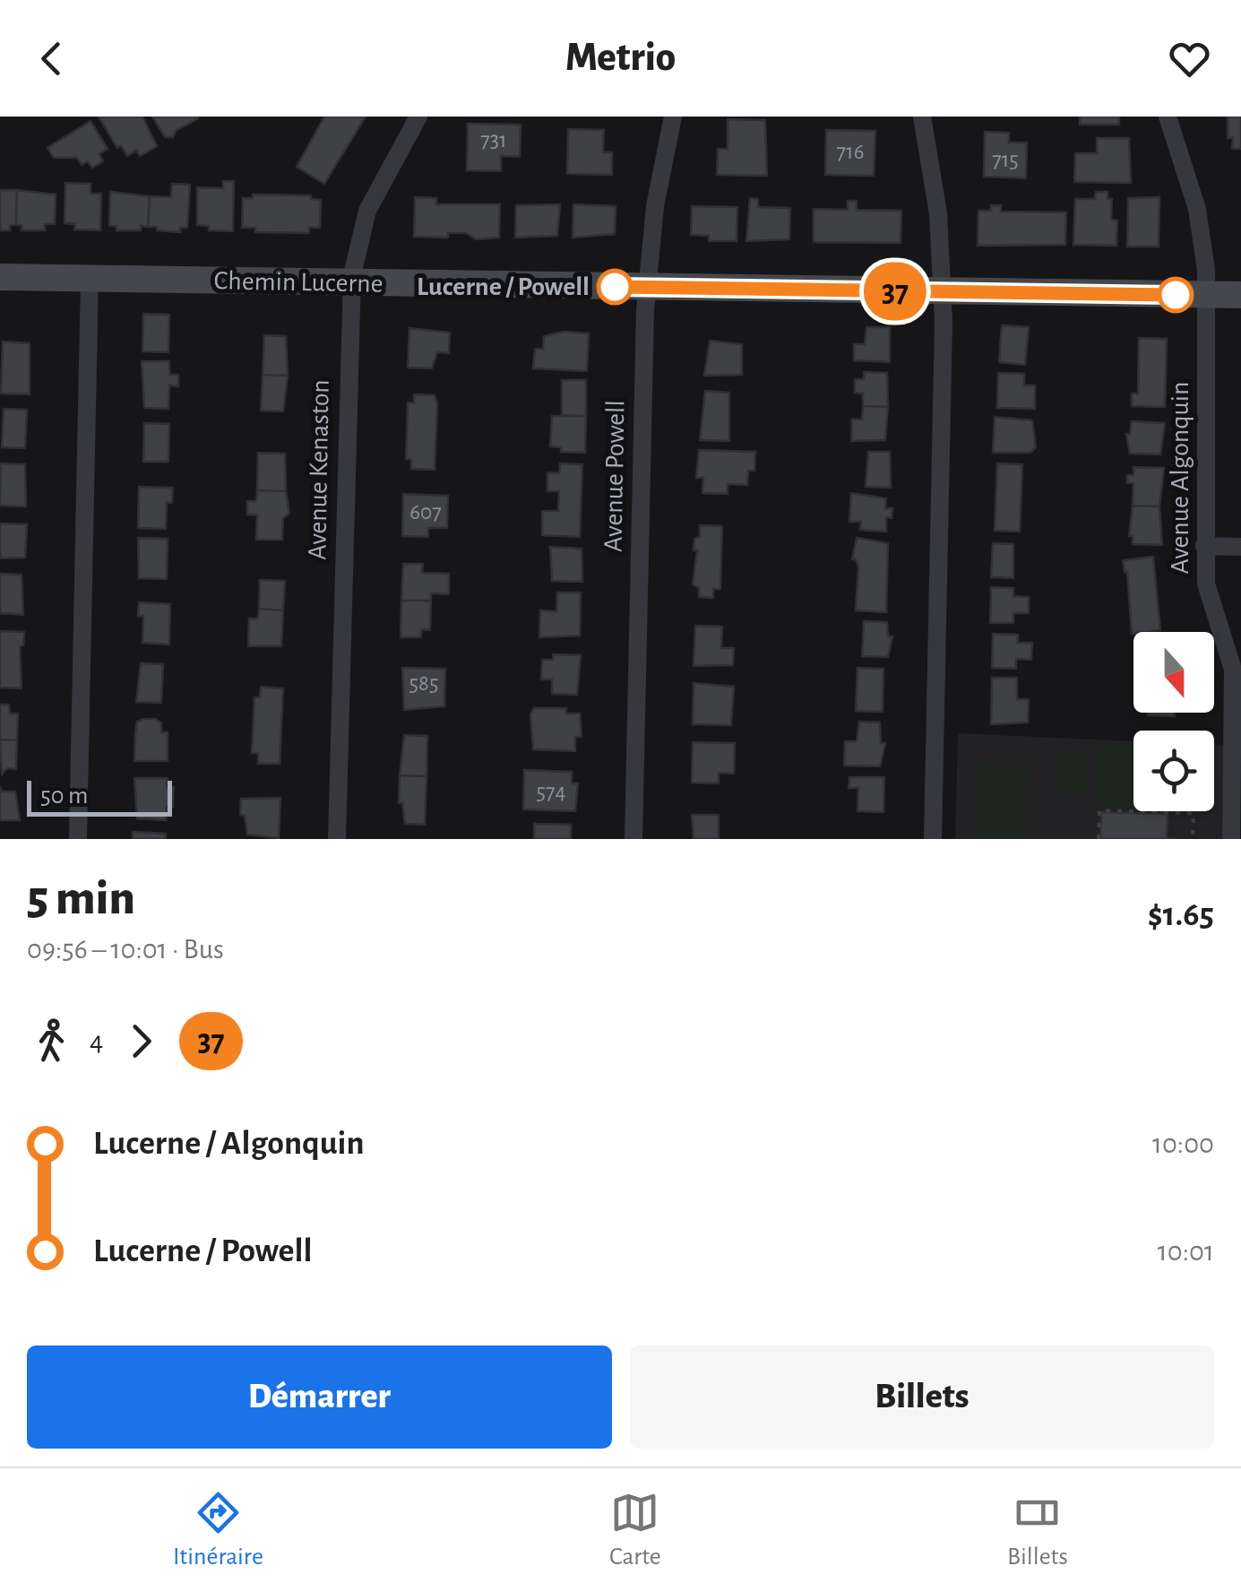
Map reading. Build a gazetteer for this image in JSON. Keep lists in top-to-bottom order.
{
  "streets": {
    "main road": ["Chemin Lucerne"],
    "street": ["Avenue Kenaston", "Avenue Powell", "Avenue Algonquin"]
  },
  "crossings": [
    ["Chemin Lucerne", "Avenue Kenaston"],
    ["Chemin Lucerne", "Avenue Powell"],
    ["Chemin Lucerne", "Avenue Algonquin"]
  ],
  "places": ["Lucerne / Powell"],
  "lines": ["bus line 37"],
  "house_numbers": [
    "731",
    "716",
    "715",
    "607",
    "585",
    "574"
  ],
  "scale_bar": "50 m",
  "north": "bottom",
  "page": {
    "header": "Metrio",
    "on_map": "37",
    "scale": "50 m",
    "heading": ["5 min", "09:56 – 10:01 · Bus", "$1.65"],
    "legs": ["4", "37"],
    "list": [
      {
        "name": "Lucerne / Algonquin",
        "value": "10:00"
      },
      {
        "name": "Lucerne / Powell",
        "value": "10:01"
      }
    ],
    "buttons": ["Démarrer", "Billets"],
    "tabs": ["Itinéraire", "Carte", "Billets"]
  }
}
